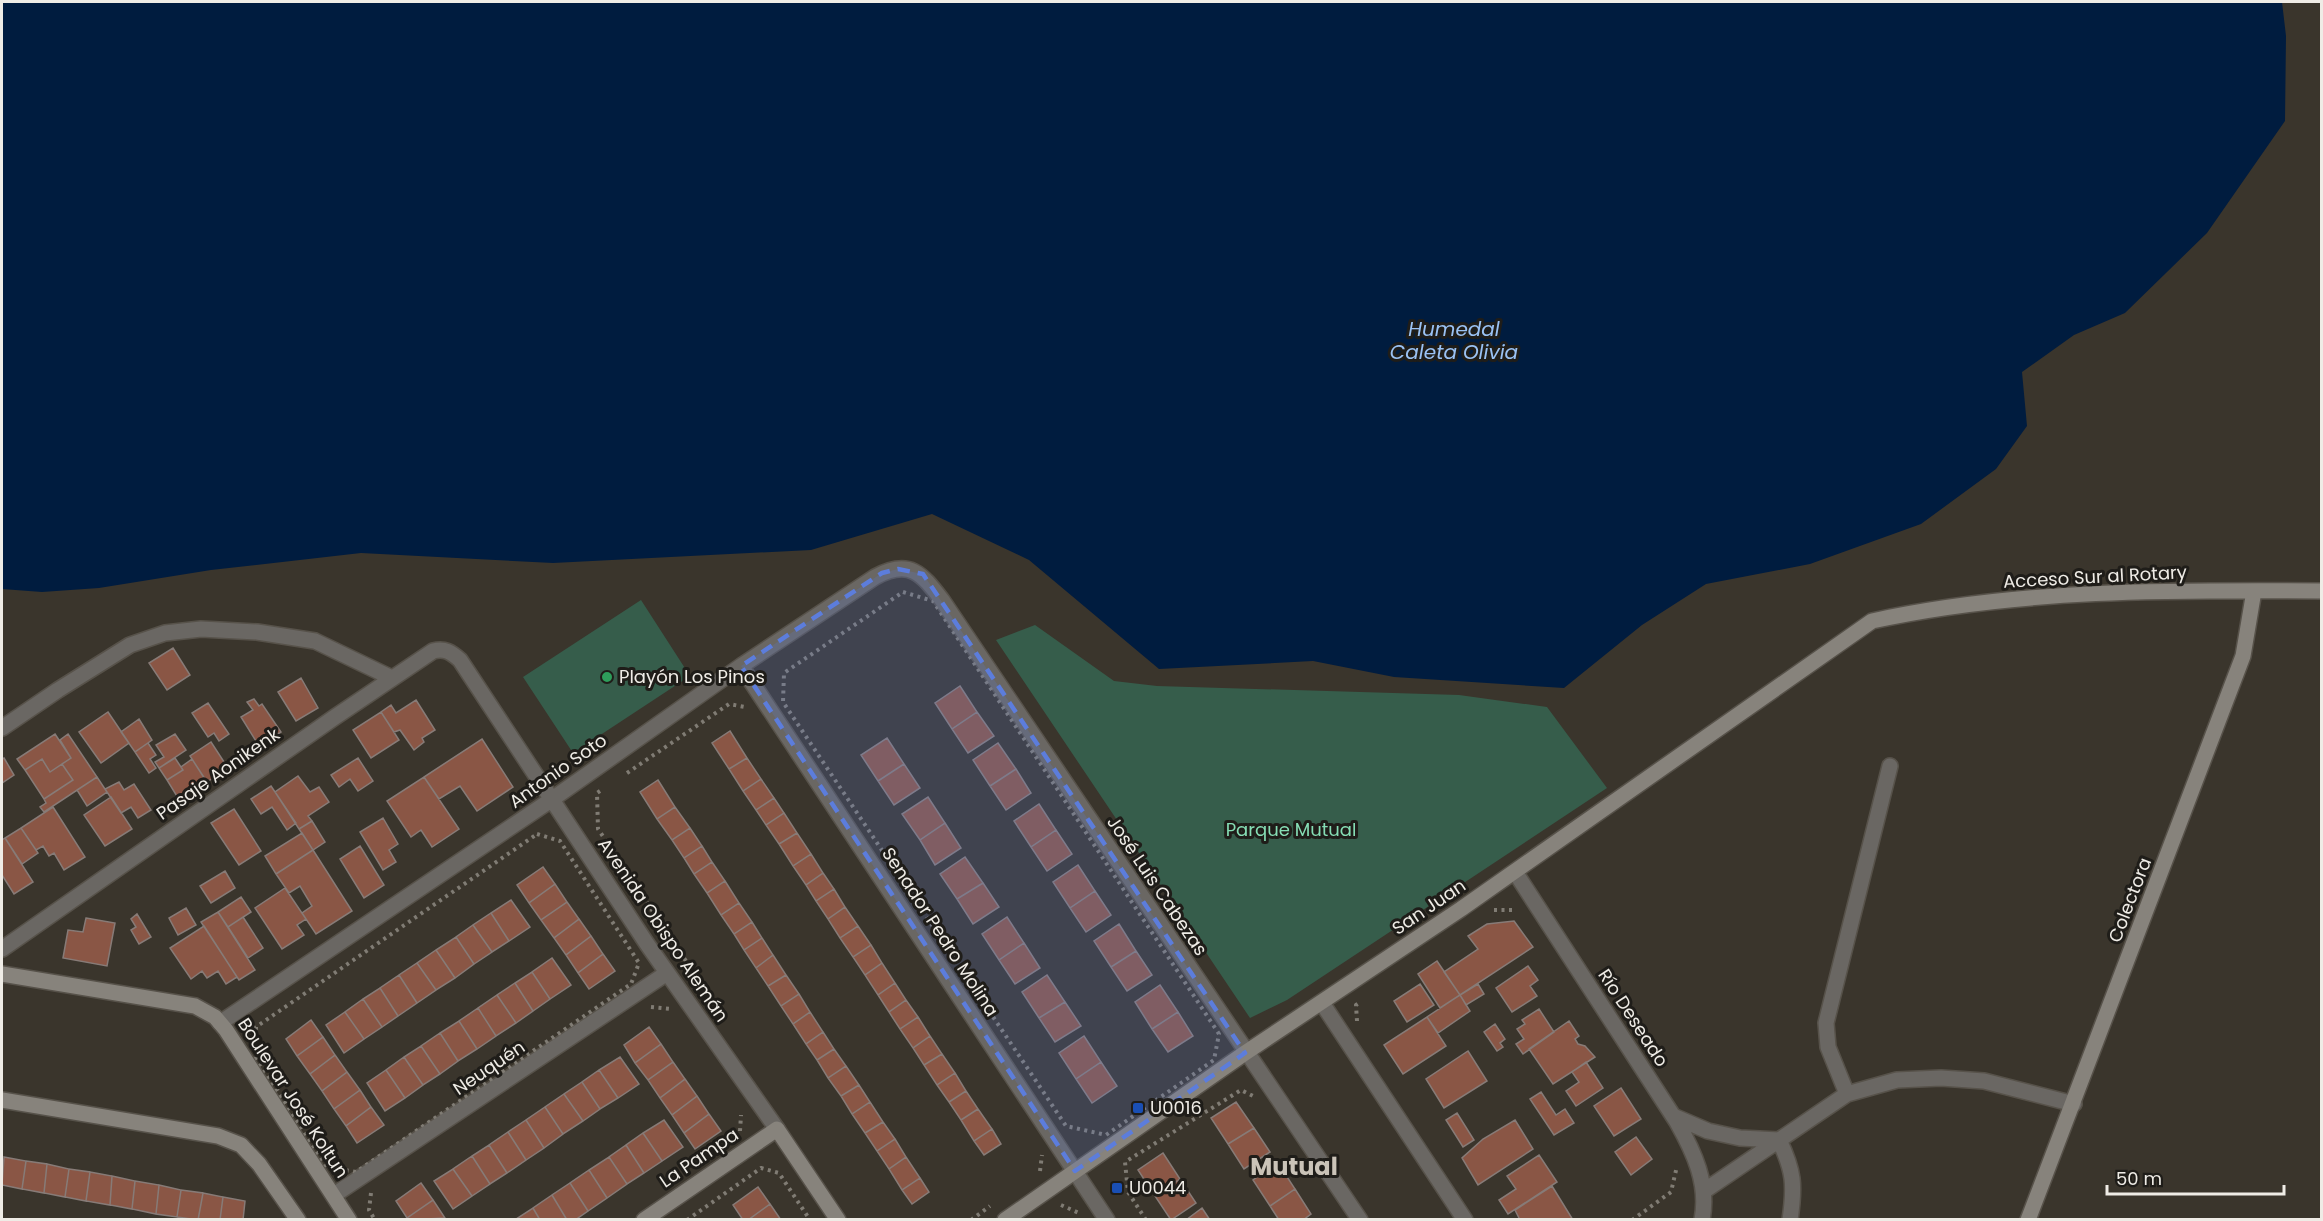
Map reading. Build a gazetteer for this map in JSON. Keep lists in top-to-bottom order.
{
  "streets": {
    "street": [
      "Acceso Sur al Rotary",
      "Antonio Soto",
      "Pasaje Aonikenk",
      "José Luis Cabezas",
      "Colectora",
      "San Juan",
      "Avenida Obispo Alemán",
      "Senador Pedro Molina",
      "Río Deseado",
      "Neuquén",
      "Boulevar José Koltun",
      "La Pampa"
    ]
  },
  "crossings": [
    ["Acceso Sur al Rotary", "Colectora"],
    ["Acceso Sur al Rotary", "San Juan"],
    ["Antonio Soto", "José Luis Cabezas"],
    ["Antonio Soto", "Avenida Obispo Alemán"],
    ["Antonio Soto", "Senador Pedro Molina"],
    ["Antonio Soto", "Boulevar José Koltun"],
    ["Pasaje Aonikenk", "Avenida Obispo Alemán"],
    ["José Luis Cabezas", "San Juan"],
    ["San Juan", "Senador Pedro Molina"],
    ["San Juan", "Río Deseado"],
    ["Avenida Obispo Alemán", "Neuquén"],
    ["Avenida Obispo Alemán", "La Pampa"],
    ["Neuquén", "Boulevar José Koltun"]
  ],
  "districts": ["Mutual"],
  "water": ["Humedal Caleta Olivia"],
  "parks": ["Parque Mutual"],
  "places": {
    "other": ["Playón Los Pinos"],
    "transit": ["U0016", "U0044"]
  },
  "scale_bar": "50 m"
}
